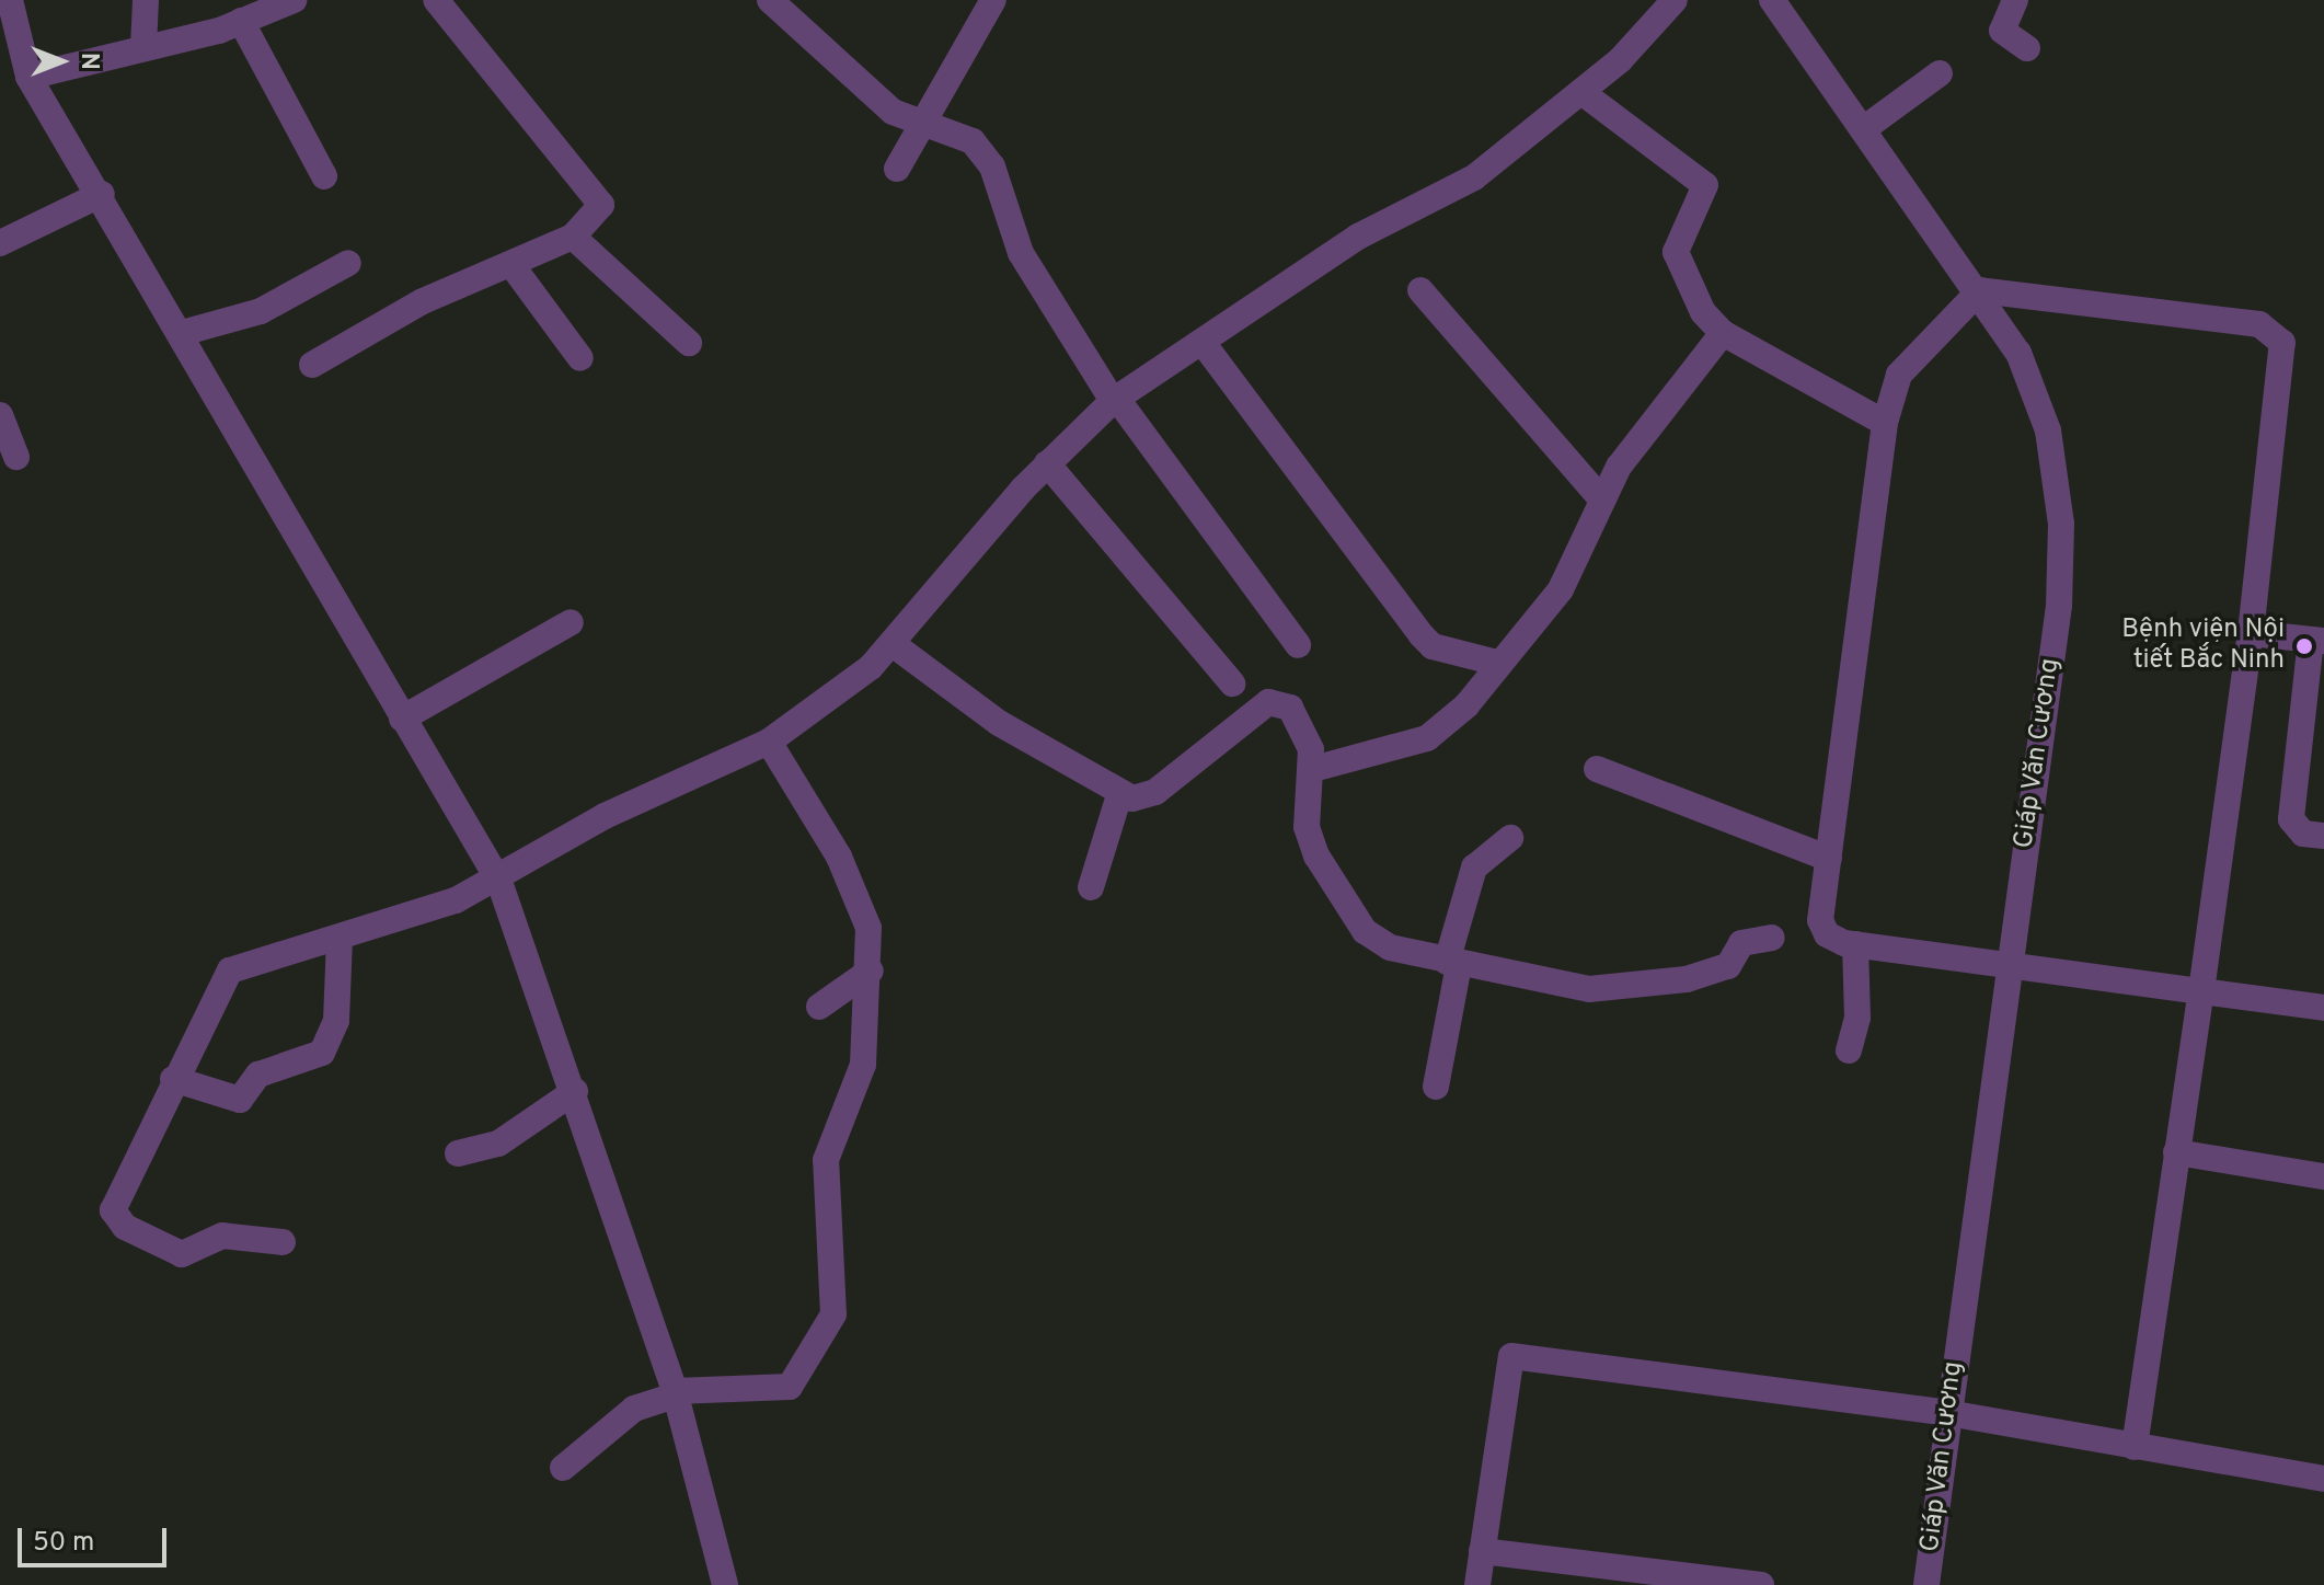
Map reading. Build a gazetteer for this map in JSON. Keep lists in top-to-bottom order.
{
  "streets": {
    "street": ["Giáp Văn Cương"]
  },
  "places": ["Bệnh viện Nội tiết Bắc Ninh"],
  "scale_bar": "50 m",
  "north": "right"
}
